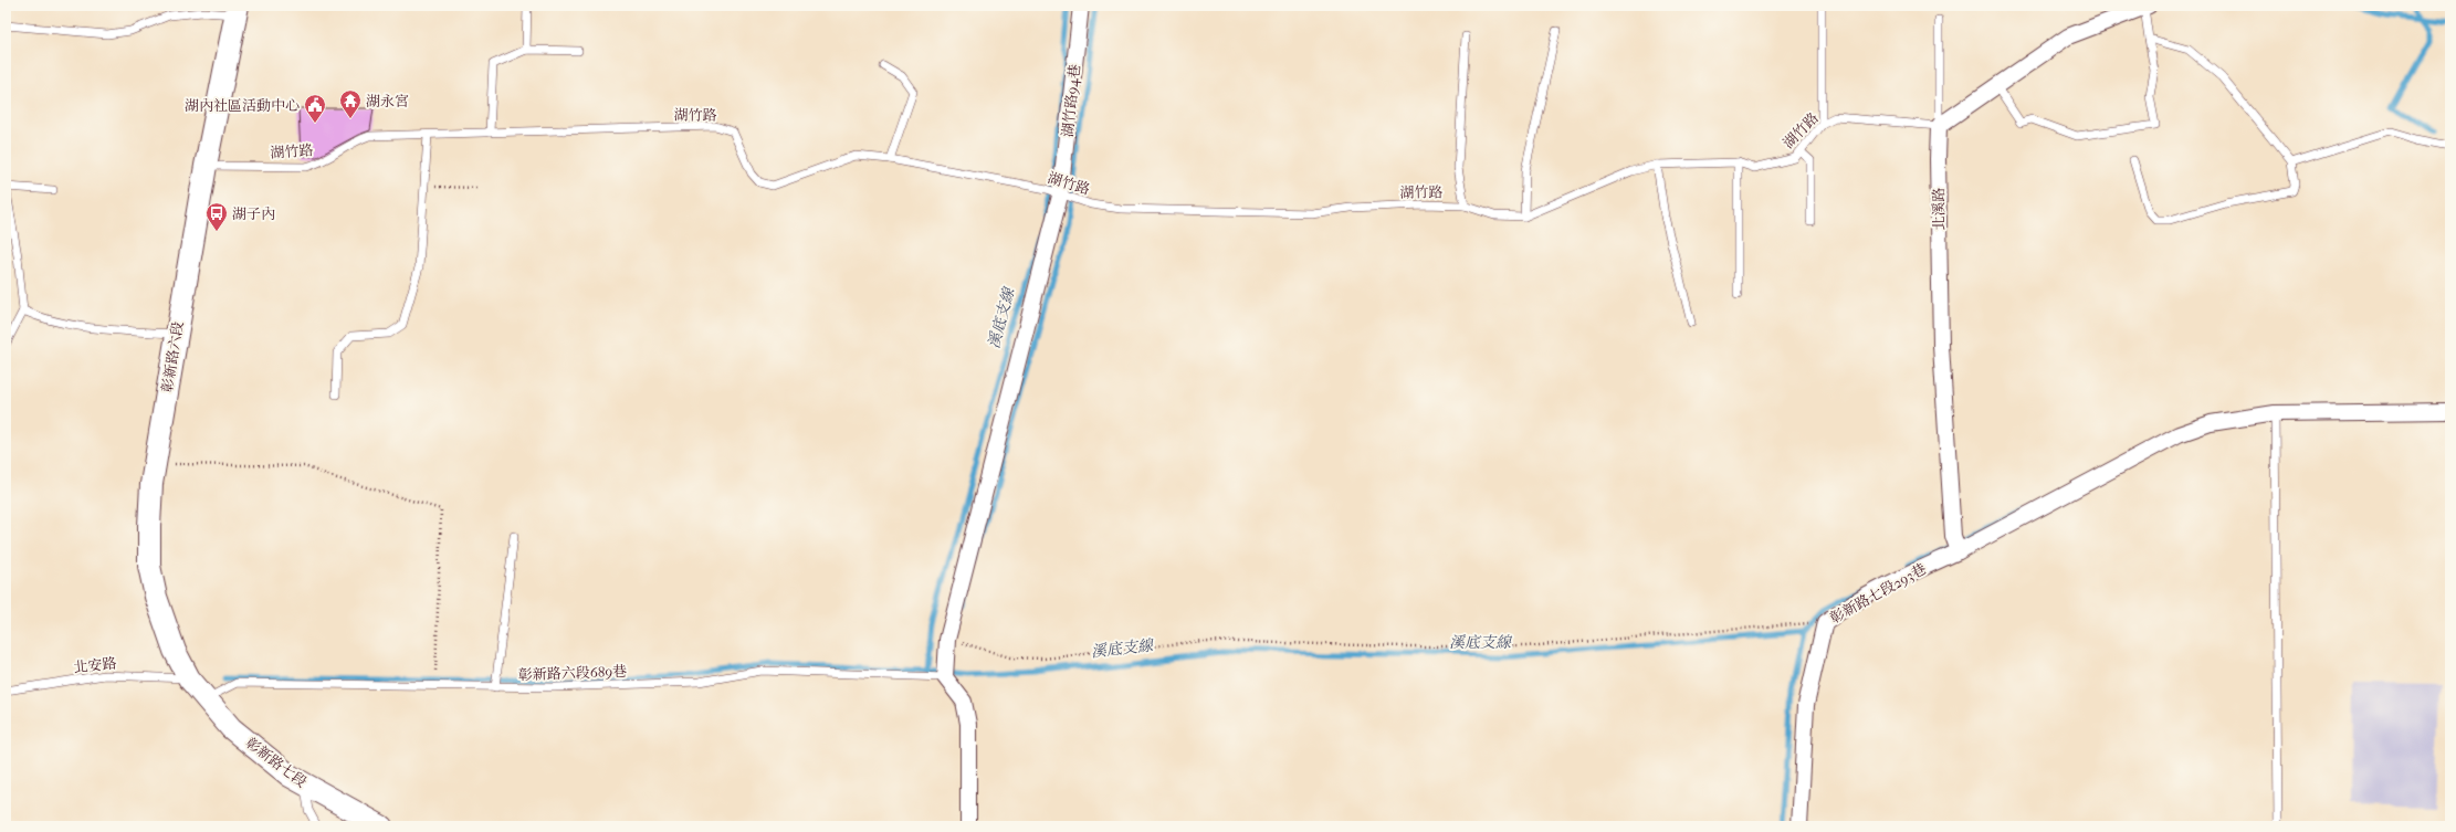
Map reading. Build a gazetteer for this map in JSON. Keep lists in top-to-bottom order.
{
  "streets": {
    "street": [
      "湖竹路94巷",
      "北溪路",
      "彰新路六段",
      "彰新路七段293巷",
      "彰新路七段"
    ],
    "lane": ["湖竹路", "北安路", "彰新路六段689巷"]
  },
  "crossings": [
    ["湖竹路94巷", "湖竹路"],
    ["湖竹路94巷", "彰新路六段689巷"],
    ["湖竹路", "北溪路"],
    ["湖竹路", "彰新路六段"],
    ["北溪路", "彰新路七段293巷"],
    ["彰新路六段", "北安路"],
    ["彰新路六段", "彰新路六段689巷"],
    ["彰新路六段", "彰新路七段"],
    ["彰新路六段689巷", "彰新路七段"]
  ],
  "water": ["溪底支線"],
  "places": {
    "temple": ["湖永宮"],
    "public building": ["湖內社區活動中心"],
    "bus stop": ["湖子內"]
  }
}
